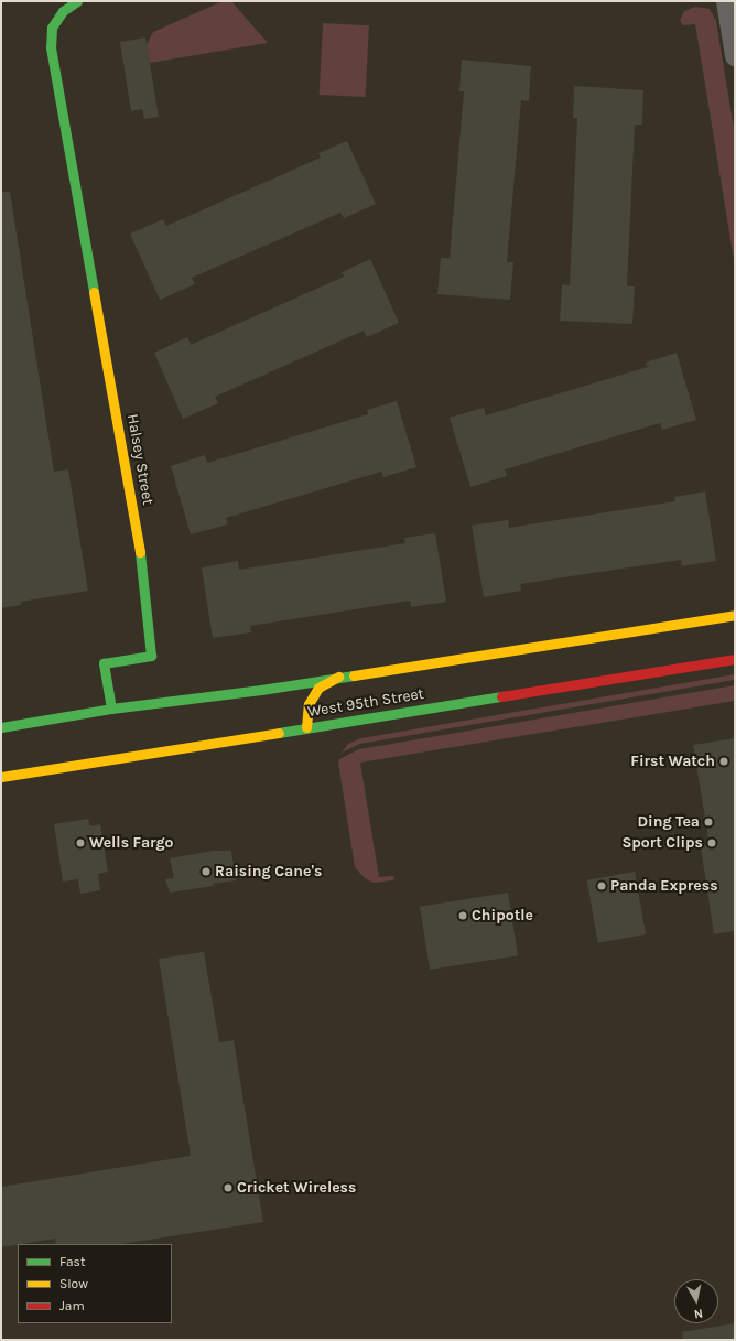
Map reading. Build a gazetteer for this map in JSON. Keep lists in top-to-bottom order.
{
  "streets": {
    "main road": ["Halsey Street", "West 95th Street"]
  },
  "crossings": [
    ["Halsey Street", "West 95th Street"]
  ],
  "places": [
    "First Watch",
    "Ding Tea",
    "Wells Fargo",
    "Sport Clips",
    "Raising Cane's",
    "Panda Express",
    "Chipotle",
    "Cricket Wireless"
  ],
  "legend": ["Fast", "Slow", "Jam"],
  "north": "bottom"
}
